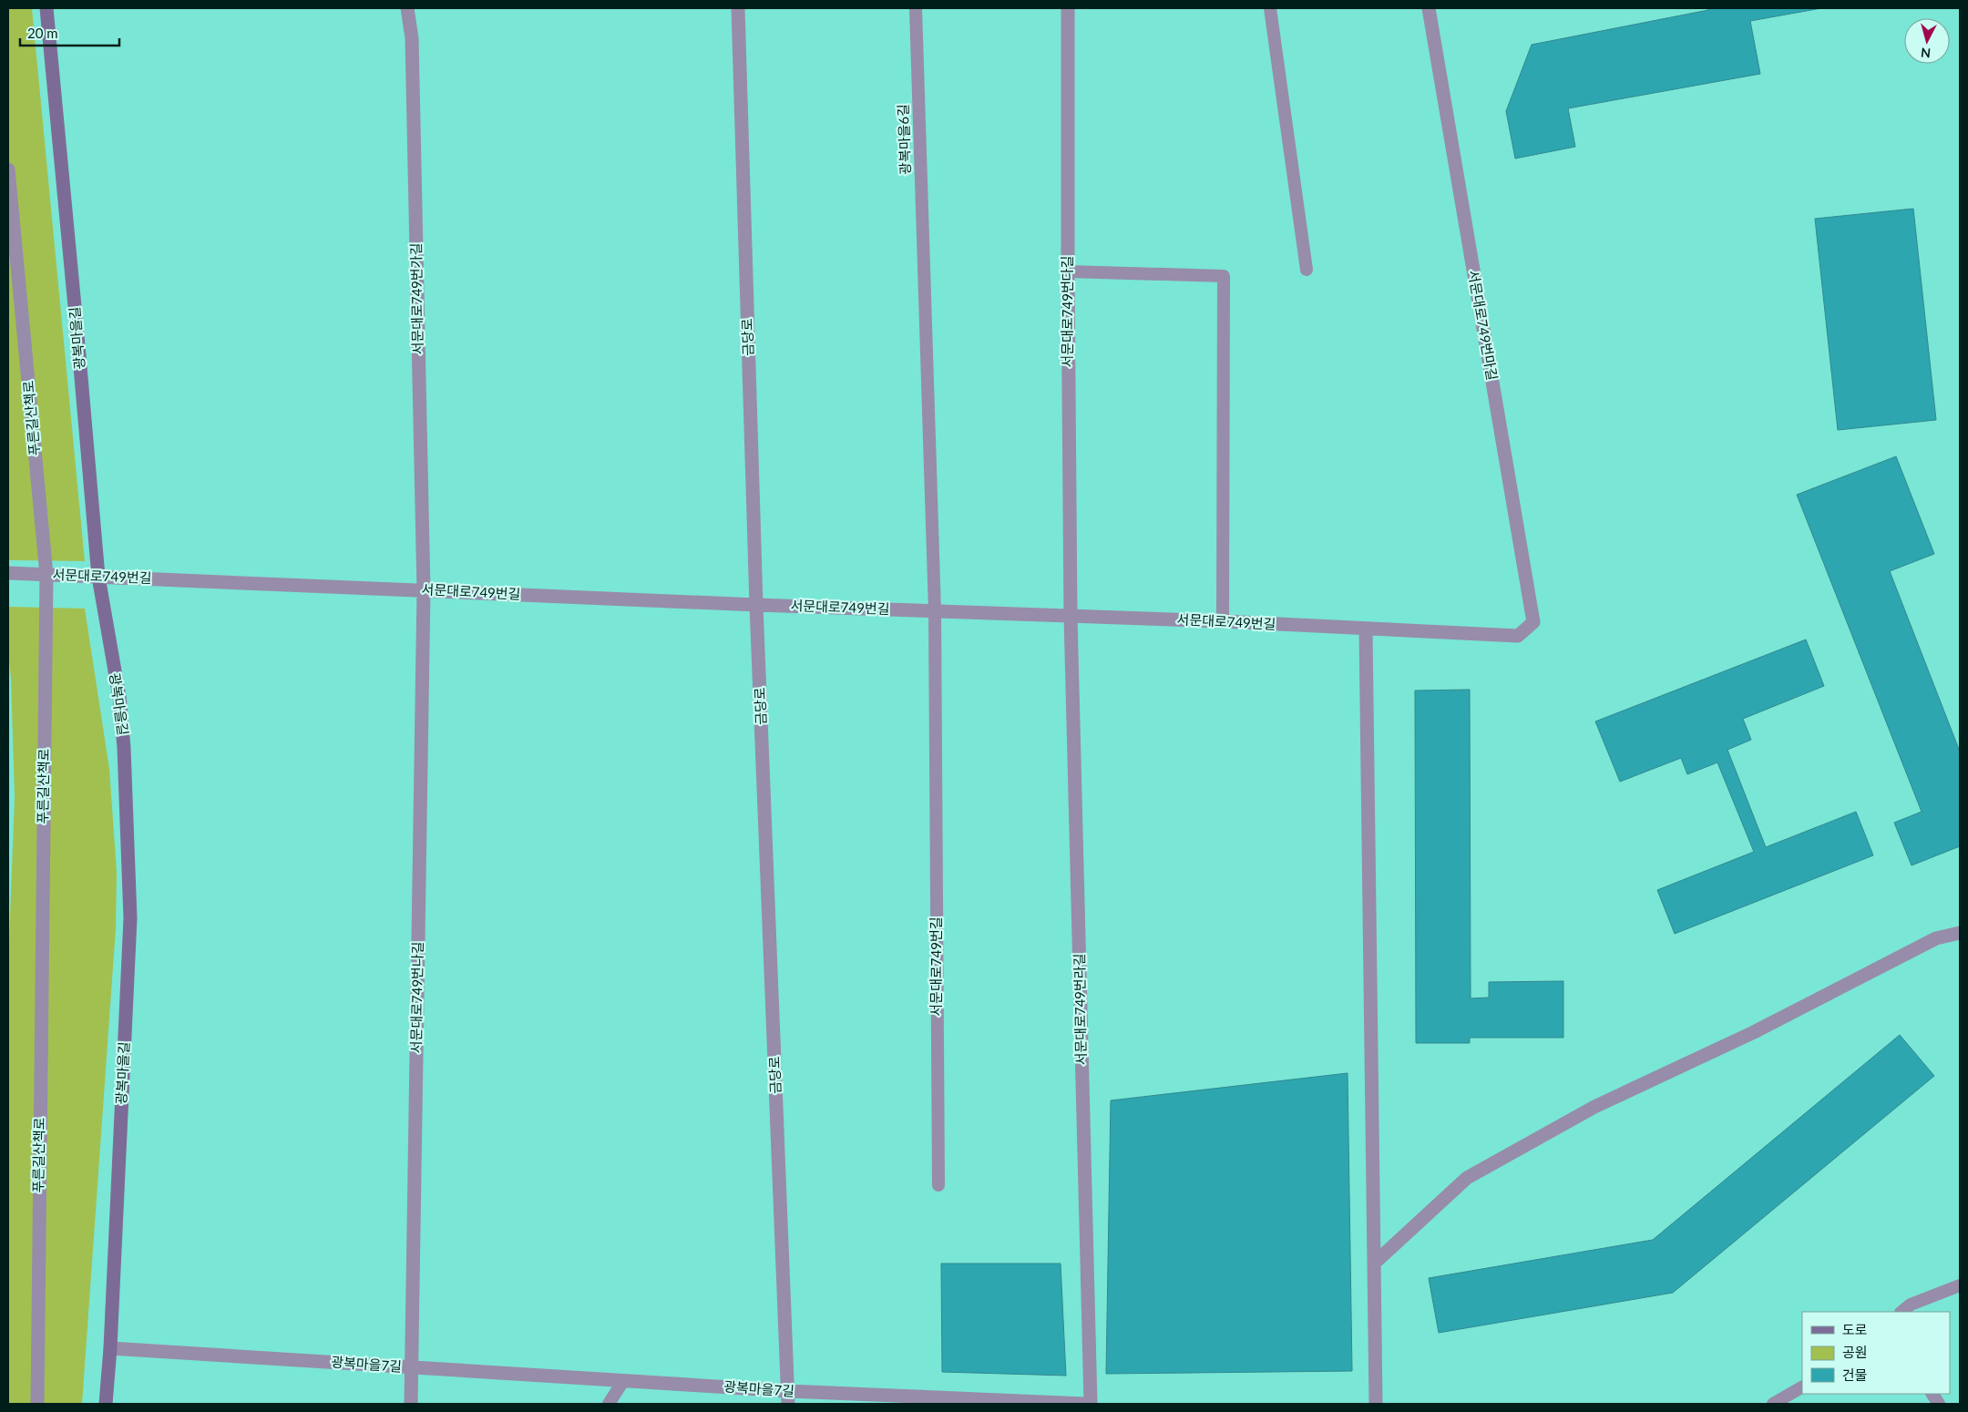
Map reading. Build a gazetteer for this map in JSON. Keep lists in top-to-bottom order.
{
  "streets": {
    "street": [
      "서문대로749번가길",
      "서문대로749번다길",
      "서문대로749번마길",
      "금당로",
      "광복마을길",
      "푸른길산책로",
      "서문대로749번길",
      "서문대로749번나길",
      "서문대로749번라길",
      "광복마을7길"
    ],
    "lane": ["광복마을6길"]
  },
  "crossings": [
    ["광복마을6길", "서문대로749번길"],
    ["서문대로749번가길", "서문대로749번길"],
    ["서문대로749번가길", "서문대로749번나길"],
    ["서문대로749번다길", "서문대로749번길"],
    ["서문대로749번다길", "서문대로749번라길"],
    ["서문대로749번마길", "서문대로749번길"],
    ["금당로", "서문대로749번길"],
    ["금당로", "광복마을7길"],
    ["광복마을길", "서문대로749번길"],
    ["광복마을길", "광복마을7길"],
    ["푸른길산책로", "서문대로749번길"],
    ["서문대로749번길", "서문대로749번나길"],
    ["서문대로749번길", "서문대로749번라길"],
    ["서문대로749번나길", "광복마을7길"]
  ],
  "legend": ["도로", "공원", "건물"],
  "scale_bar": "20 m",
  "north": "bottom"
}
